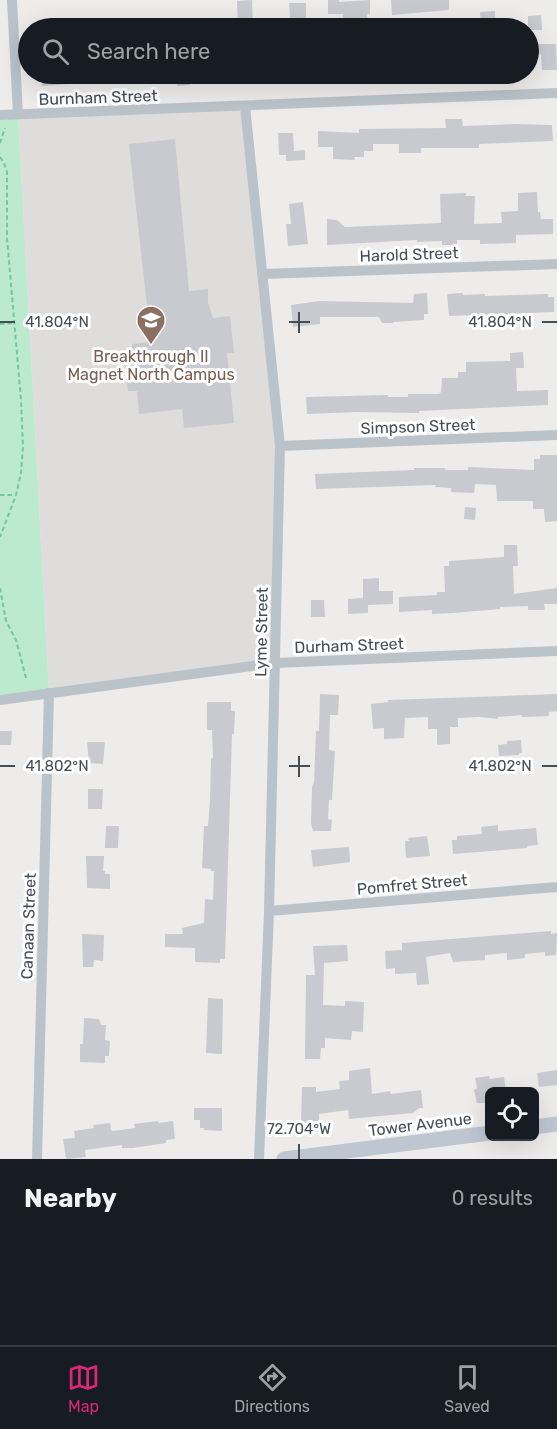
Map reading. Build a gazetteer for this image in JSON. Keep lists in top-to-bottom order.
{
  "streets": {
    "main road": ["Tower Avenue"],
    "street": [
      "Burnham Street",
      "Harold Street",
      "Simpson Street",
      "Lyme Street",
      "Durham Street",
      "Pomfret Street",
      "Canaan Street"
    ]
  },
  "crossings": [
    ["Burnham Street", "Lyme Street"],
    ["Harold Street", "Lyme Street"],
    ["Simpson Street", "Lyme Street"],
    ["Lyme Street", "Durham Street"],
    ["Lyme Street", "Pomfret Street"],
    ["Durham Street", "Canaan Street"]
  ],
  "places": {
    "school or university": ["Breakthrough II Magnet North Campus"]
  },
  "page": {
    "search": "Search here",
    "heading": ["Nearby", "0 results"],
    "nav": ["Map", "Directions", "Saved"]
  },
  "coordinates": ["41.804°N", "41.802°N", "72.704°W"]
}
